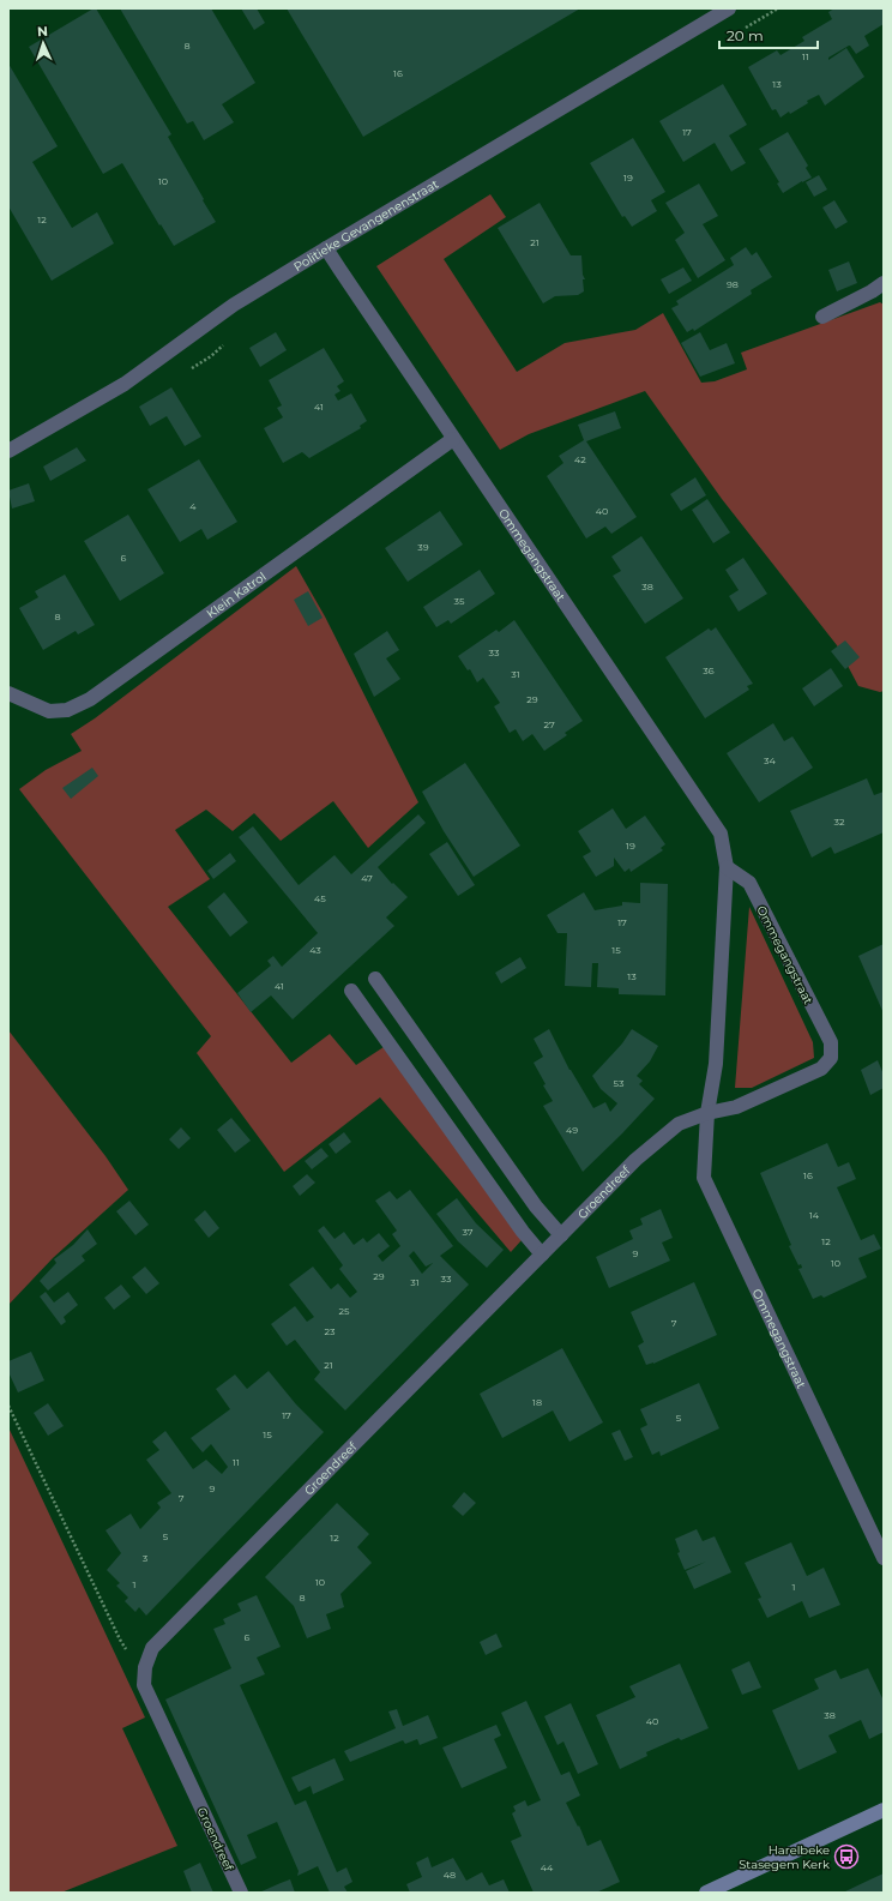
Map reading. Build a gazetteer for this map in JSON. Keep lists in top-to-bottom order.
{
  "streets": {
    "street": [
      "Politieke Gevangenenstraat",
      "Ommegangstraat",
      "Klein Katrol",
      "Groendreef"
    ]
  },
  "crossings": [
    ["Politieke Gevangenenstraat", "Ommegangstraat"],
    ["Ommegangstraat", "Klein Katrol"],
    ["Ommegangstraat", "Groendreef"]
  ],
  "places": {
    "bus stop": ["Harelbeke Stasegem Kerk"]
  },
  "house_numbers": [
    "8",
    "11",
    "16",
    "13",
    "17",
    "19",
    "10",
    "12",
    "21",
    "98",
    "41",
    "42",
    "4",
    "40",
    "39",
    "6",
    "38",
    "35",
    "8",
    "33",
    "36",
    "31",
    "29",
    "27",
    "34",
    "32",
    "19",
    "47",
    "45",
    "17",
    "43",
    "15",
    "13",
    "41",
    "53",
    "49",
    "16",
    "14",
    "37",
    "12",
    "9",
    "10",
    "29",
    "33",
    "31",
    "25",
    "7",
    "23",
    "21",
    "18",
    "17",
    "5",
    "15",
    "11",
    "9",
    "7",
    "5",
    "12",
    "3",
    "10",
    "1",
    "1",
    "8",
    "6",
    "38",
    "40",
    "44",
    "48"
  ],
  "scale_bar": "20 m",
  "north": "top"
}
